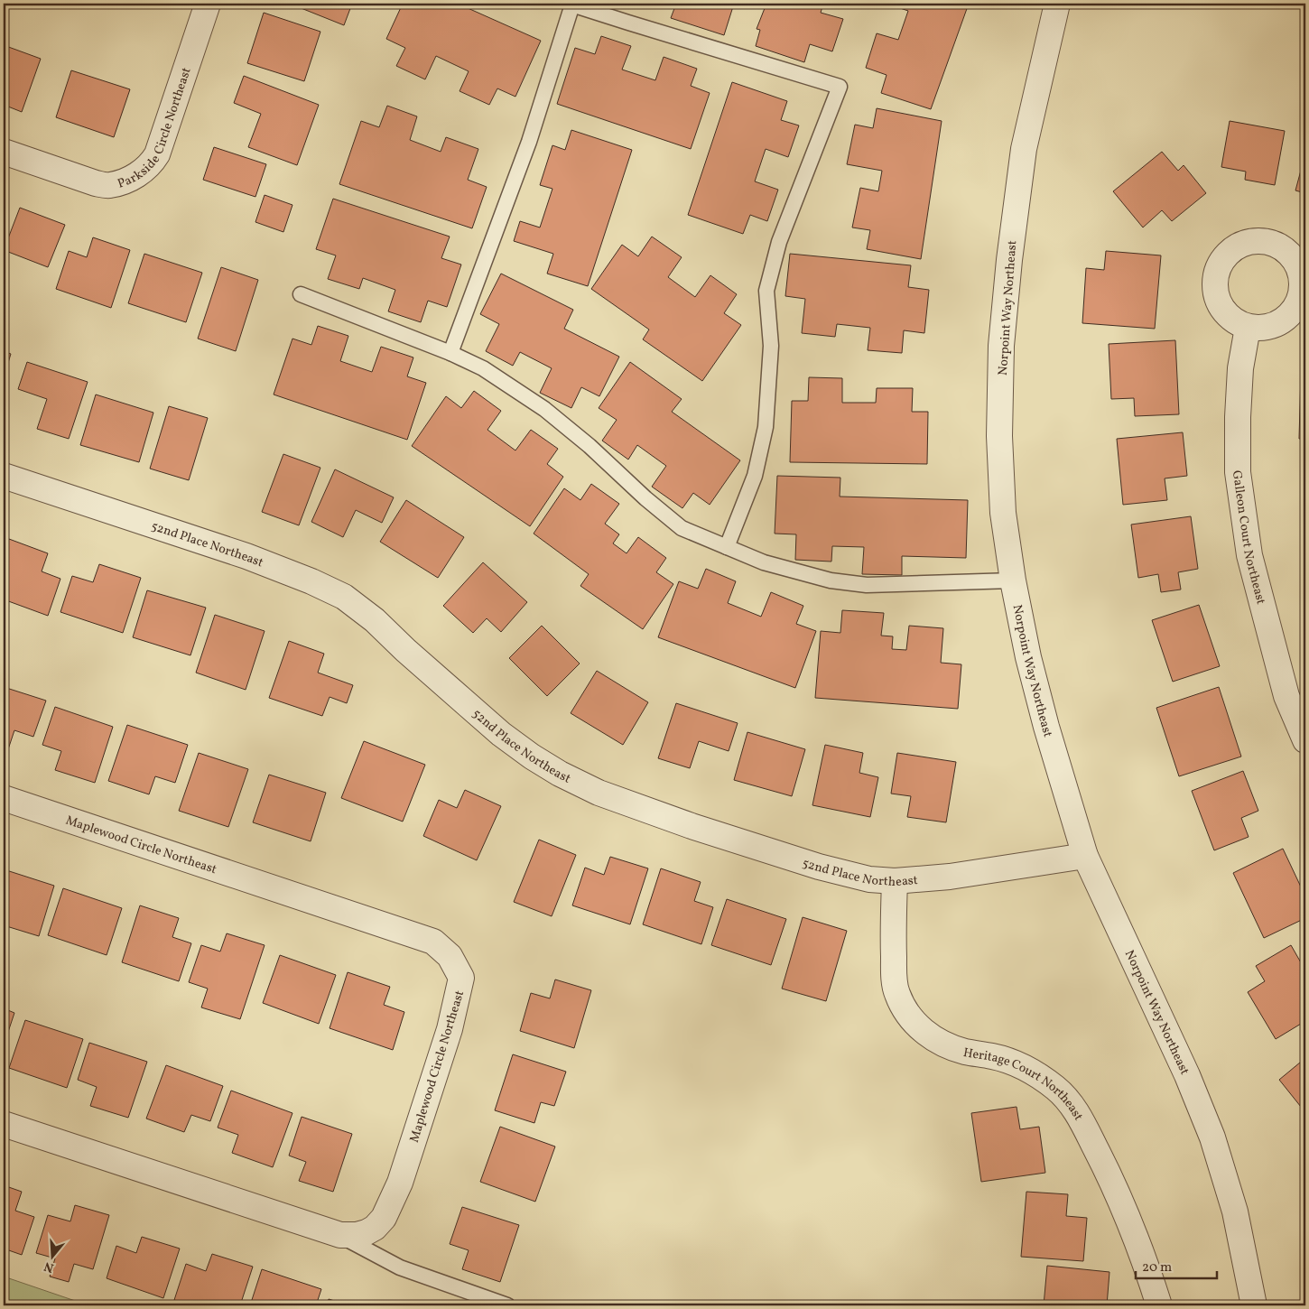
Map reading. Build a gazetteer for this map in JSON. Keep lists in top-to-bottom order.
{
  "streets": {
    "street": [
      "Parkside Circle Northeast",
      "Norpoint Way Northeast",
      "Galleon Court Northeast",
      "52nd Place Northeast",
      "Maplewood Circle Northeast",
      "Heritage Court Northeast"
    ]
  },
  "crossings": [
    ["Norpoint Way Northeast", "52nd Place Northeast"],
    ["52nd Place Northeast", "Heritage Court Northeast"]
  ],
  "scale_bar": "20 m",
  "north": "bottom"
}
